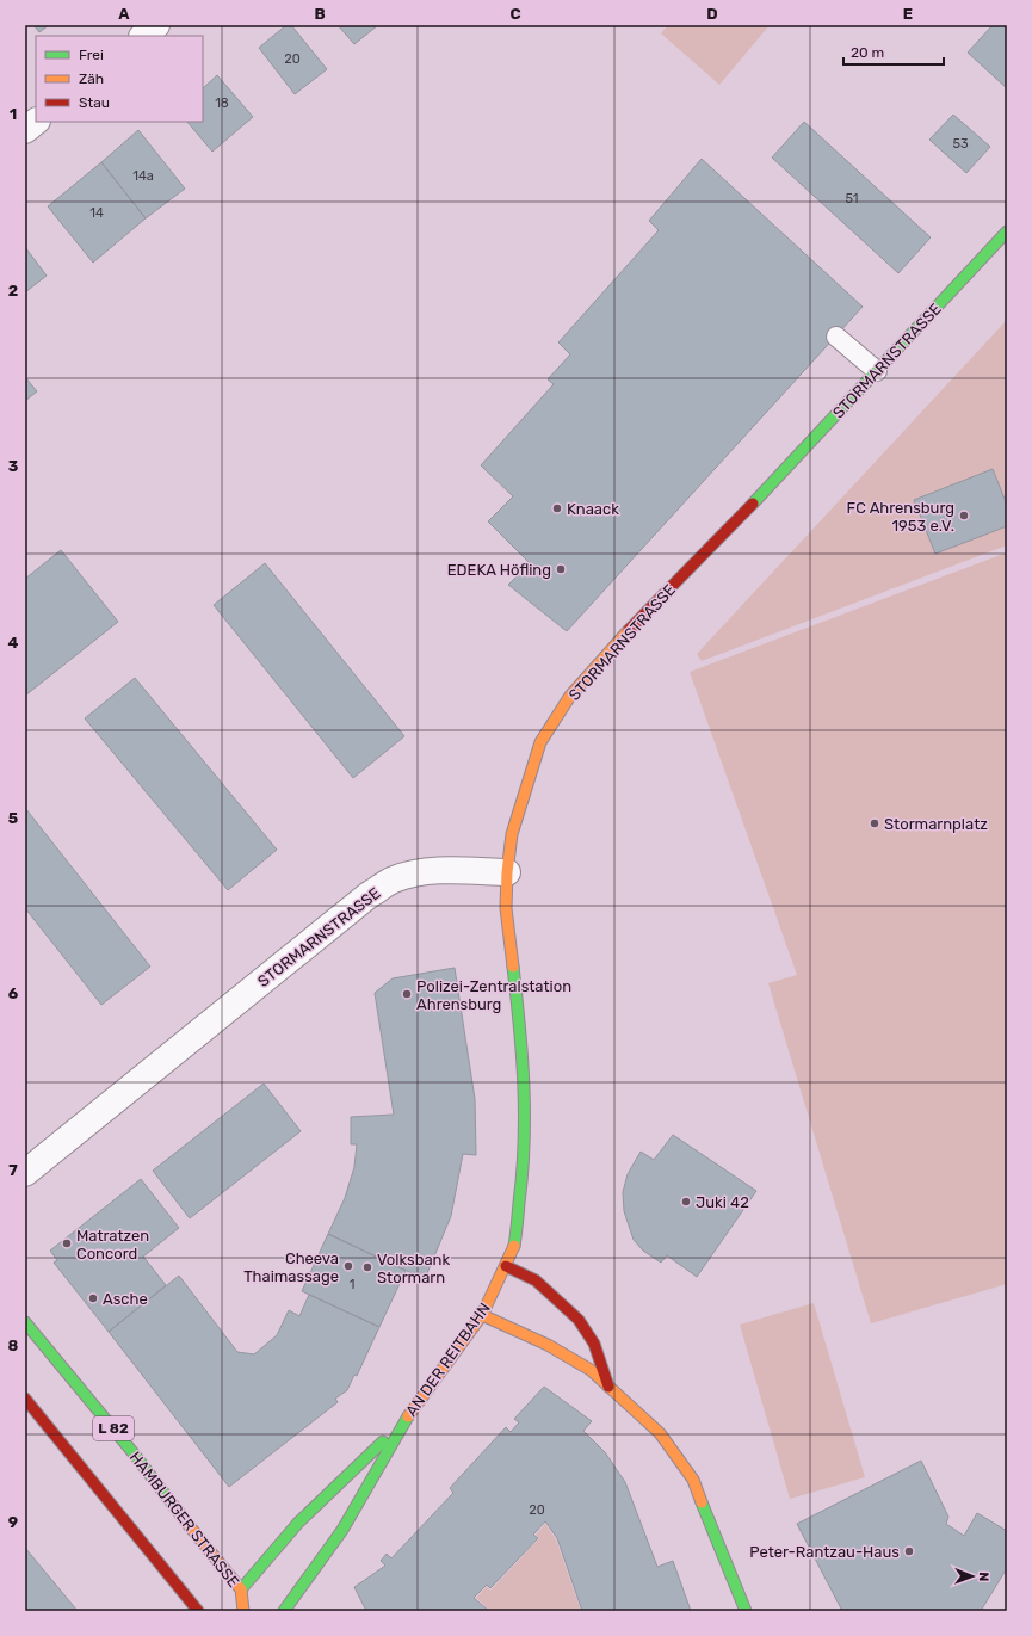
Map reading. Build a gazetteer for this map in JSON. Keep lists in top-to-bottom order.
{
  "streets": {
    "street": [
      "STORMARNSTRASSE",
      "AN DER REITBAHN",
      "L 82",
      "HAMBURGER STRASSE"
    ]
  },
  "crossings": [
    ["STORMARNSTRASSE", "AN DER REITBAHN"],
    ["AN DER REITBAHN", "HAMBURGER STRASSE"]
  ],
  "places": [
    "Knaack",
    "FC Ahrensburg 1953 e.V.",
    "EDEKA Höfling",
    "Stormarnplatz",
    "Polizei-Zentralstation Ahrensburg",
    "Juki 42",
    "Matratzen Concord",
    "Cheeva Thaimassage",
    "Volksbank Stormarn",
    "Asche",
    "Peter-Rantzau-Haus"
  ],
  "house_numbers": [
    "20",
    "18",
    "53",
    "14a",
    "51",
    "14",
    "1",
    "20"
  ],
  "legend": ["Frei", "Zäh", "Stau"],
  "scale_bar": "20 m",
  "north": "right",
  "grid": {
    "columns": [
      "A",
      "B",
      "C",
      "D",
      "E"
    ],
    "rows": [
      "1",
      "2",
      "3",
      "4",
      "5",
      "6",
      "7",
      "8",
      "9"
    ]
  }
}
